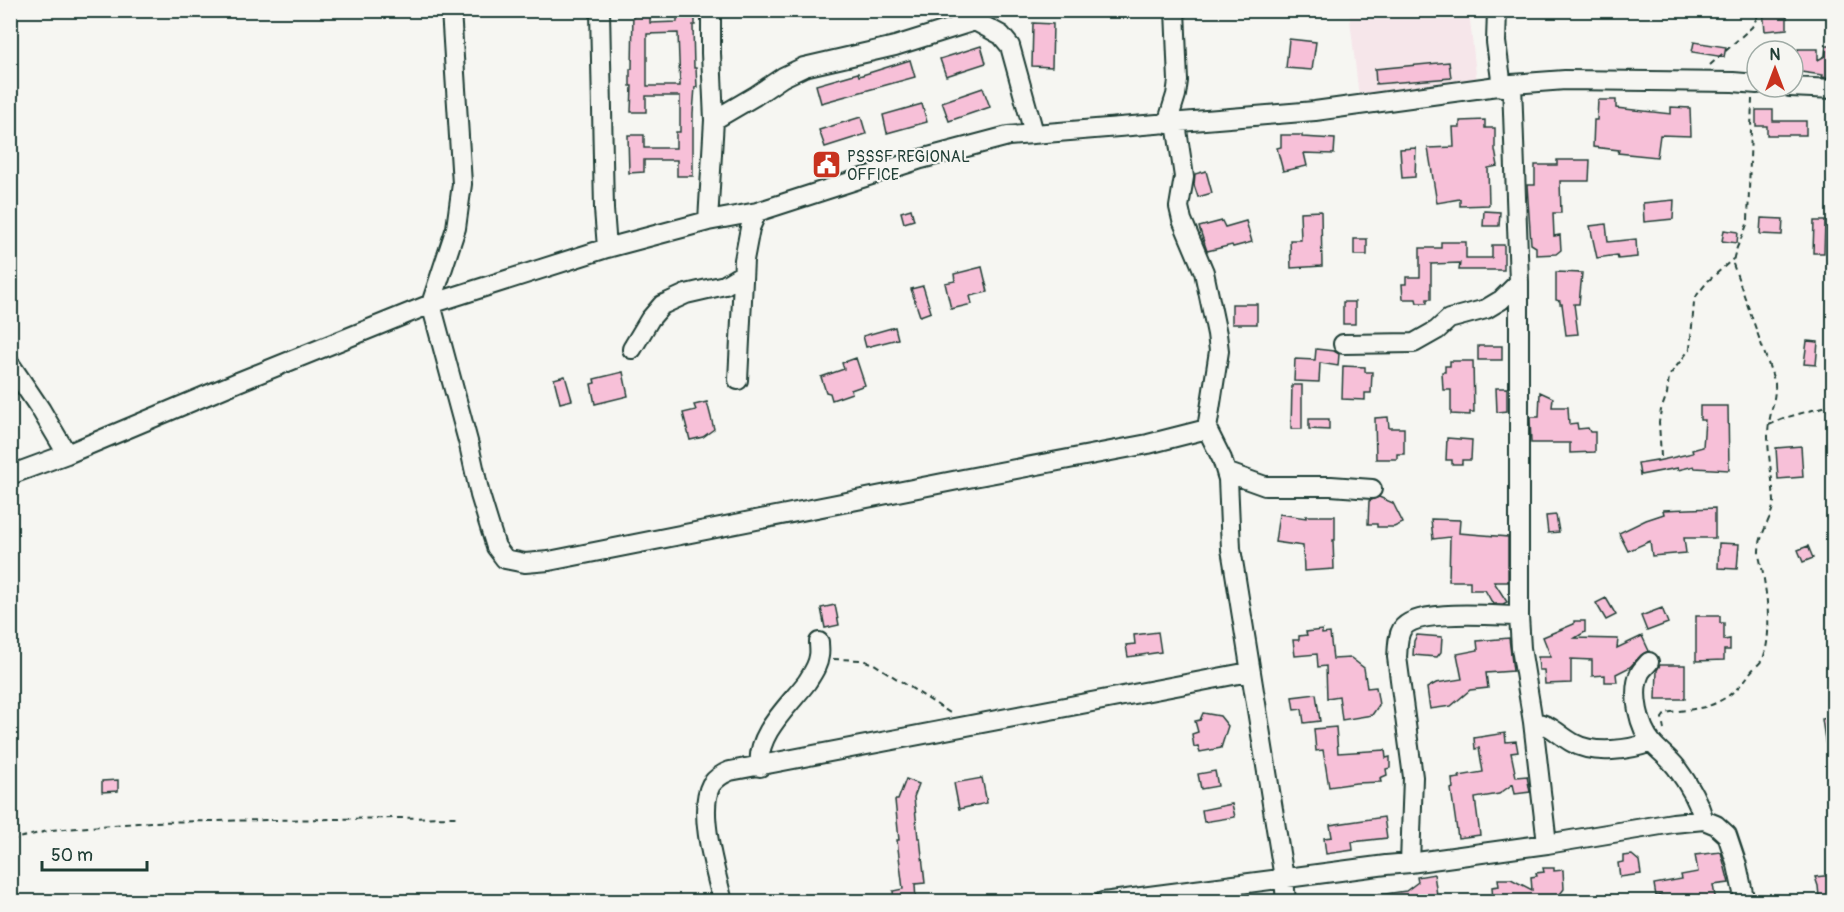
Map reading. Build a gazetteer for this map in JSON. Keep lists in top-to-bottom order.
{
  "places": {
    "public building": ["PSSSF REGIONAL OFFICE"]
  },
  "scale_bar": "50 m",
  "north": "top"
}
